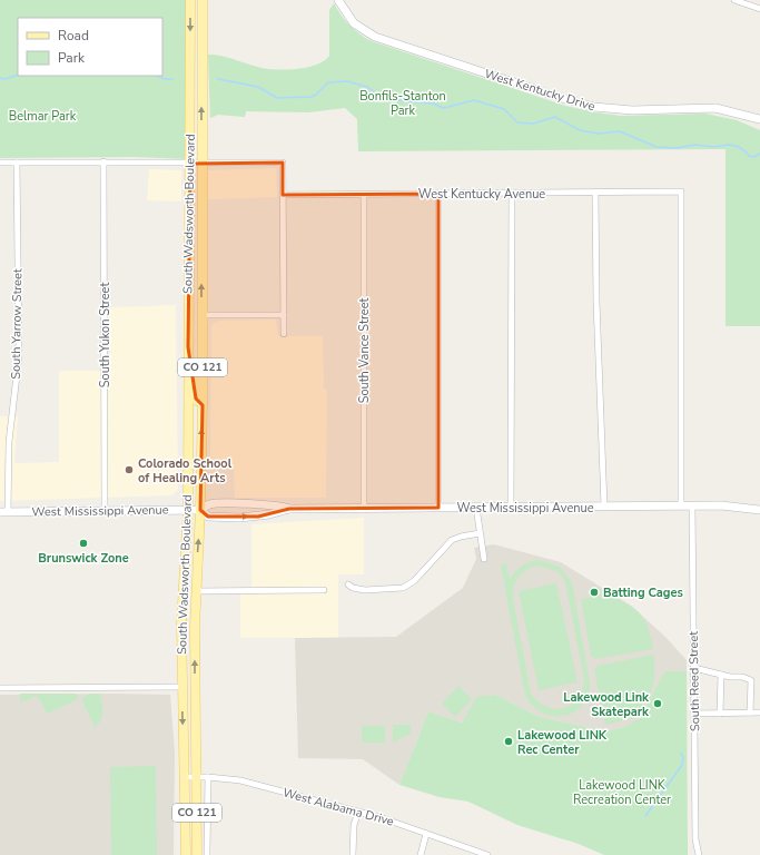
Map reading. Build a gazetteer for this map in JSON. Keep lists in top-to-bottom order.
{
  "streets": {
    "main road": [
      "West Kentucky Drive",
      "South Wadsworth Boulevard",
      "CO 121",
      "West Mississippi Avenue"
    ],
    "street": [
      "West Kentucky Avenue",
      "South Yarrow Street",
      "South Yukon Street",
      "South Vance Street",
      "South Reed Street",
      "West Alabama Drive"
    ]
  },
  "crossings": [
    ["West Kentucky Avenue", "South Vance Street"],
    ["West Kentucky Avenue", "West Mississippi Avenue"],
    ["South Wadsworth Boulevard", "West Mississippi Avenue"],
    ["South Wadsworth Boulevard", "West Alabama Drive"],
    ["South Yarrow Street", "West Mississippi Avenue"],
    ["South Yukon Street", "West Mississippi Avenue"],
    ["South Vance Street", "West Mississippi Avenue"],
    ["West Mississippi Avenue", "South Reed Street"]
  ],
  "parks": ["Bonfils-Stanton Park", "Belmar Park", "Lakewood LINK Recreation Center"],
  "places": [
    "Colorado School of Healing Arts",
    "Brunswick Zone",
    "Batting Cages",
    "Lakewood Link Skatepark",
    "Lakewood LINK Rec Center"
  ],
  "legend": ["Road", "Park"]
}
